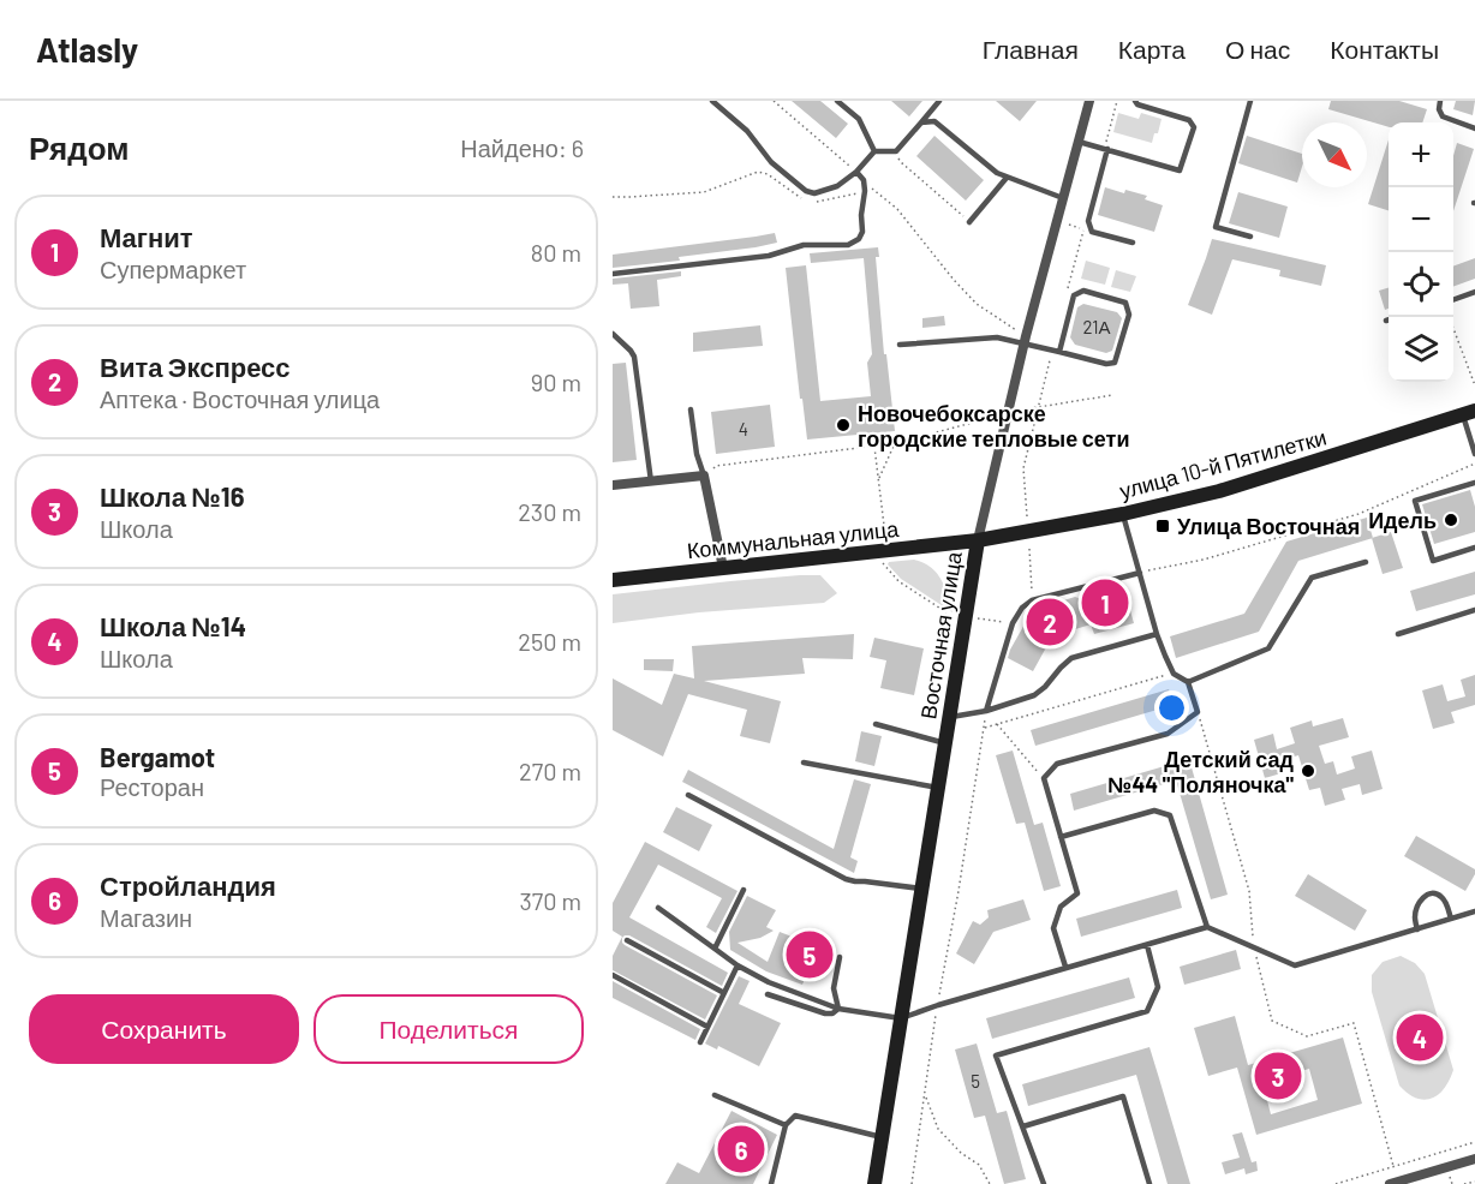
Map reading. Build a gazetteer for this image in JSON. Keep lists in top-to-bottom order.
{
  "streets": {
    "main road": ["улица 10-й Пятилетки", "Коммунальная улица", "Восточная улица"]
  },
  "crossings": [
    ["улица 10-й Пятилетки", "Коммунальная улица"],
    ["улица 10-й Пятилетки", "Восточная улица"],
    ["Коммунальная улица", "Восточная улица"]
  ],
  "places": {
    "other": ["Новочебоксарске городские тепловые сети", "Идель", "Детский сад №44 \"Поляночка\""],
    "transit": ["Улица Восточная"]
  },
  "house_numbers": ["21А", "4", "5"],
  "north": "bottom right",
  "page": {
    "header": "Atlasly",
    "nav": [
      "Главная",
      "Карта",
      "О нас",
      "Контакты"
    ],
    "heading": ["Рядом", "Найдено: 6"],
    "map_buttons": ["+", "−"],
    "list": [
      {
        "mark": "1",
        "name": "Магнит",
        "note": "Супермаркет",
        "value": "80 m"
      },
      {
        "mark": "2",
        "name": "Вита Экспресс",
        "note": "Аптека · Восточная улица",
        "value": "90 m"
      },
      {
        "mark": "3",
        "name": "Школа №16",
        "note": "Школа",
        "value": "230 m"
      },
      {
        "mark": "4",
        "name": "Школа №14",
        "note": "Школа",
        "value": "250 m"
      },
      {
        "mark": "5",
        "name": "Bergamot",
        "note": "Ресторан",
        "value": "270 m"
      },
      {
        "mark": "6",
        "name": "Стройландия",
        "note": "Магазин",
        "value": "370 m"
      }
    ],
    "pins": [
      "1",
      "2",
      "5",
      "4",
      "3",
      "6"
    ],
    "buttons": ["Сохранить", "Поделиться"]
  }
}
